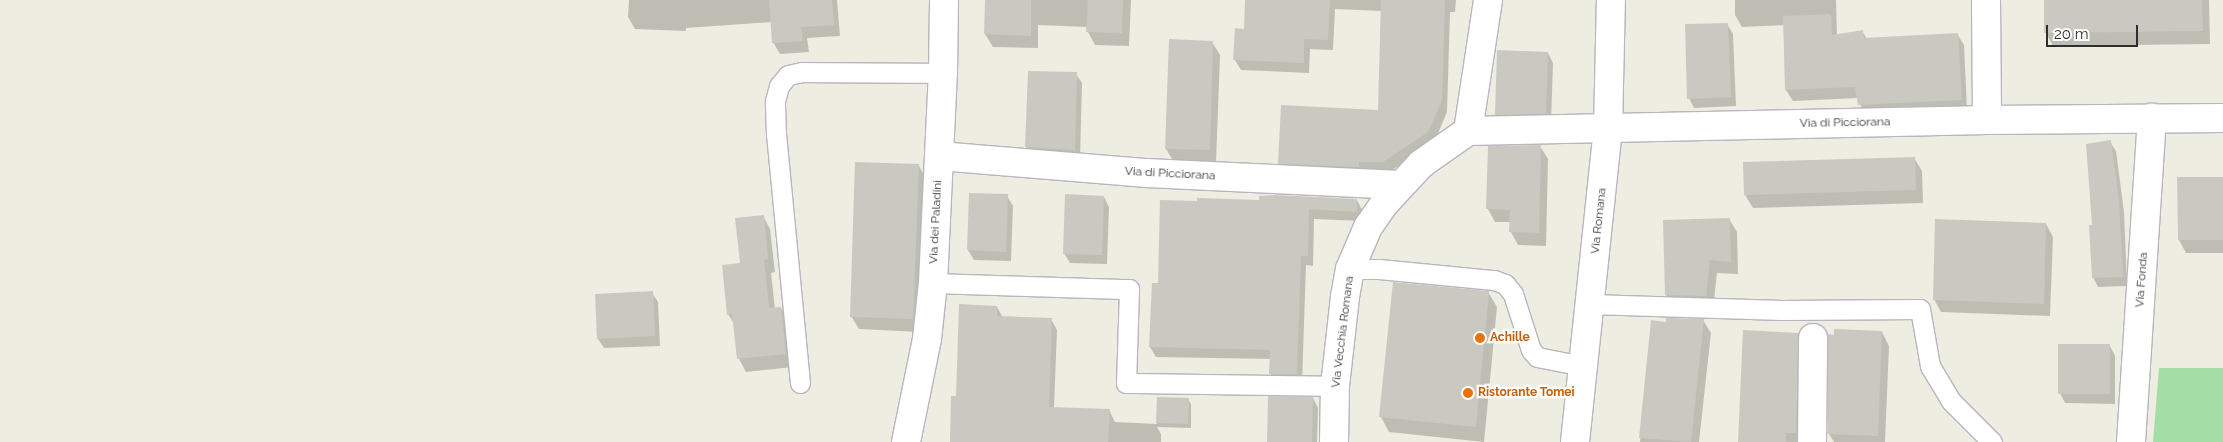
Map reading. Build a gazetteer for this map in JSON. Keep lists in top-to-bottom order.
{
  "streets": {
    "street": [
      "Via di Picciorana",
      "Via Romana",
      "Via dei Paladini",
      "Via Fonda",
      "Via Vecchia Romana"
    ]
  },
  "crossings": [
    ["Via di Picciorana", "Via Romana"],
    ["Via di Picciorana", "Via dei Paladini"],
    ["Via di Picciorana", "Via Fonda"],
    ["Via di Picciorana", "Via Vecchia Romana"]
  ],
  "places": ["Achille", "Ristorante Tomei"],
  "scale_bar": "20 m"
}
